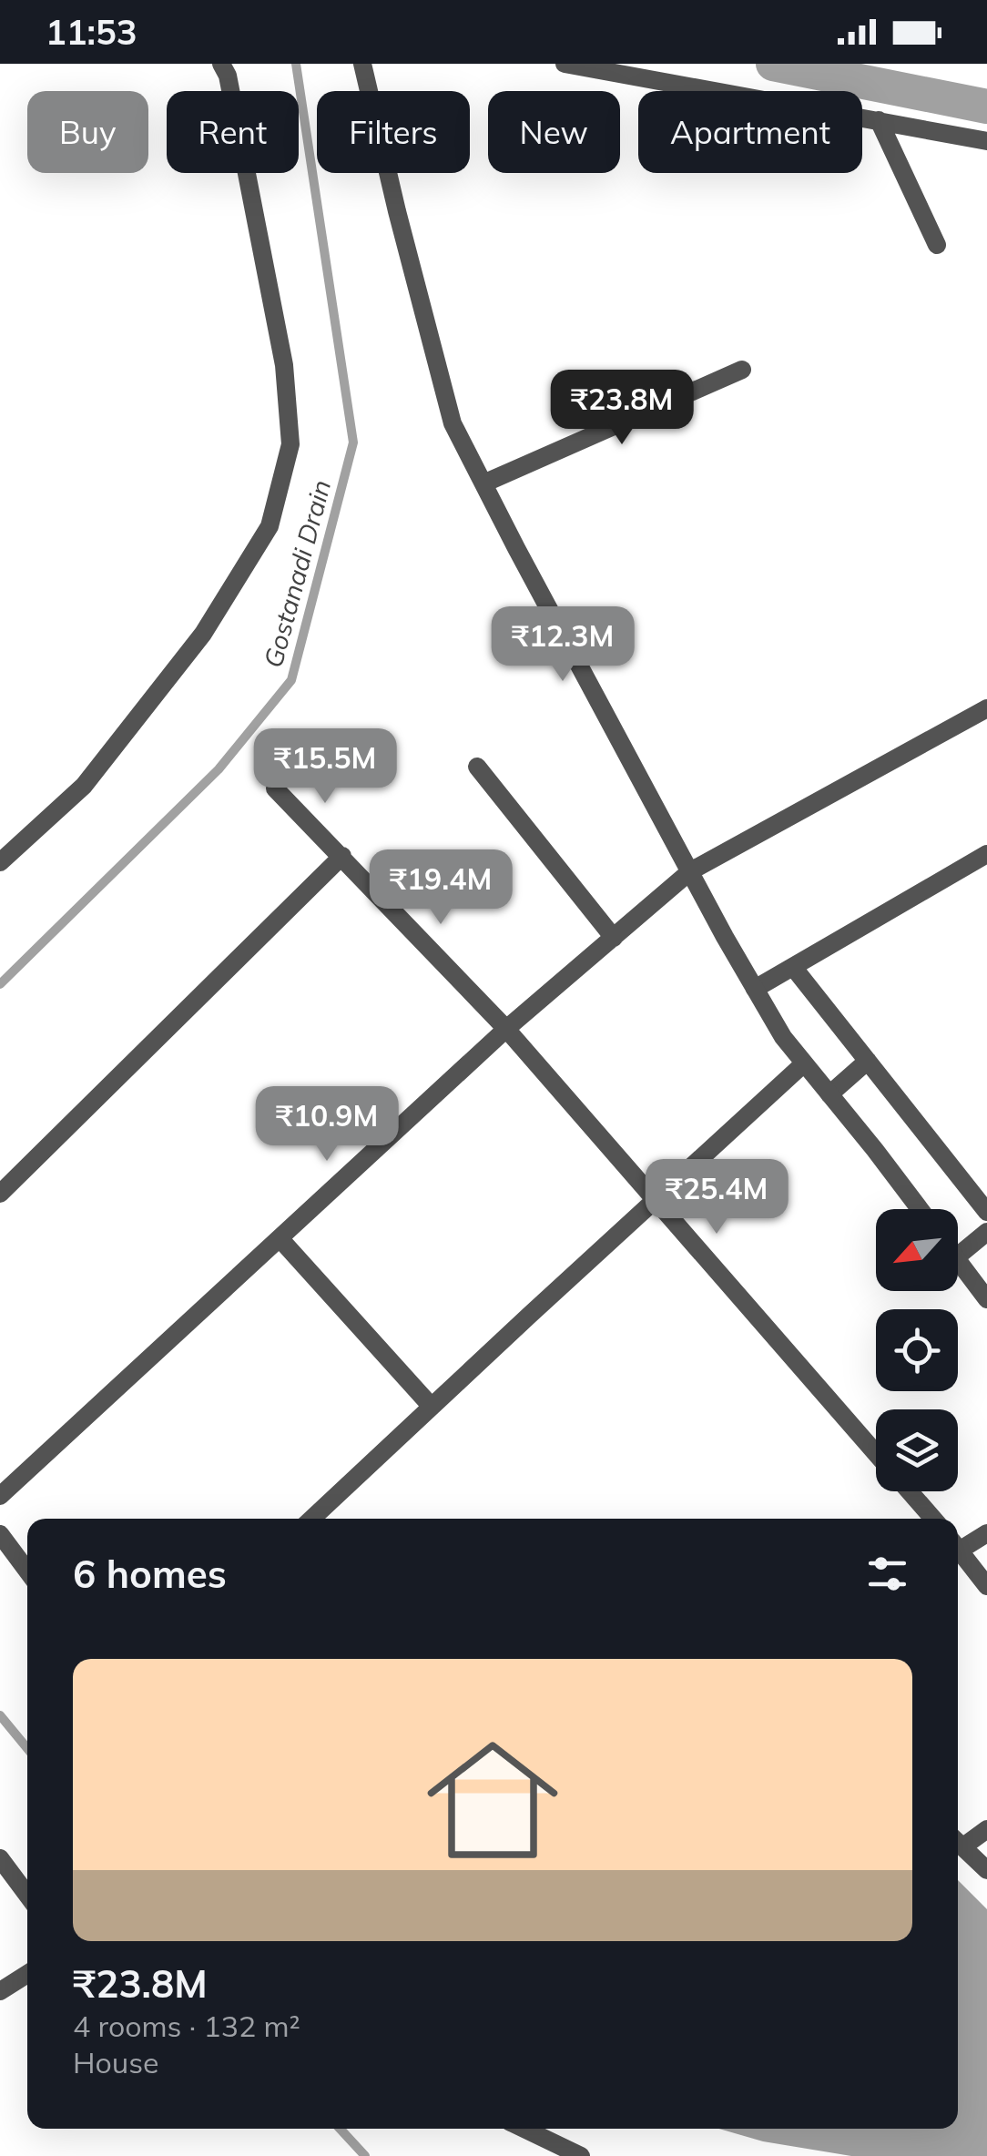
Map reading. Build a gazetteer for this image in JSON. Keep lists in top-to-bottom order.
{
  "water": ["Gostanadi Drain"],
  "north": "bottom left",
  "page": {
    "status": "11:53",
    "chip": [
      "Buy",
      "Rent",
      "Filters",
      "New",
      "Apartment"
    ],
    "price": [
      "₹23.8M",
      "₹12.3M",
      "₹15.5M",
      "₹19.4M",
      "₹10.9M",
      "₹25.4M"
    ],
    "heading": "6 homes",
    "list": [
      {
        "name": "₹23.8M",
        "note": "4 rooms · 132 m² · House"
      }
    ]
  }
}
